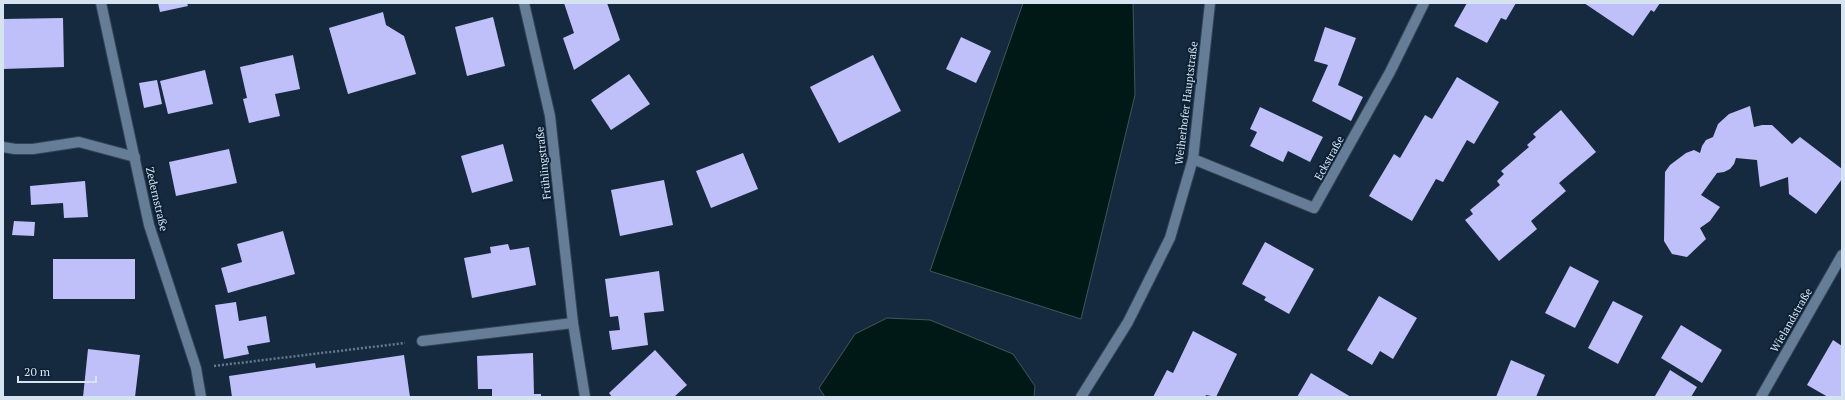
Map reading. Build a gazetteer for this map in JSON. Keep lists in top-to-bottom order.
{
  "streets": {
    "street": [
      "Weiherhofer Hauptstraße",
      "Eckstraße",
      "Frühlingstraße",
      "Zedernstraße",
      "Wielandstraße"
    ]
  },
  "crossings": [
    ["Weiherhofer Hauptstraße", "Eckstraße"]
  ],
  "scale_bar": "20 m"
}
